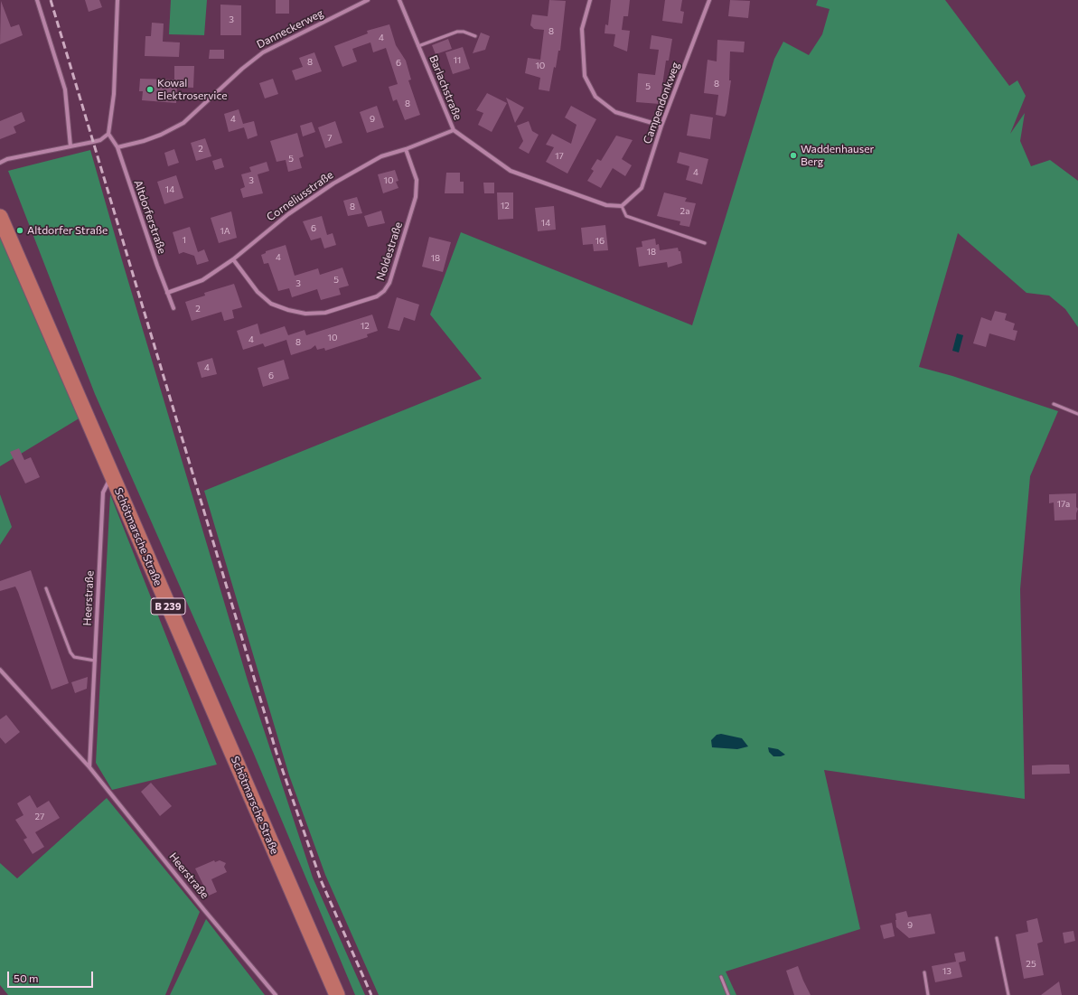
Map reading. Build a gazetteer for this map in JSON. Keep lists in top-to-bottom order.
{
  "streets": {
    "main road": ["Schötmarsche Straße", "B 239"],
    "street": [
      "Danneckerweg",
      "Barlachstraße",
      "Campendonkweg",
      "Corneliusstraße",
      "Altdorferstraße",
      "Noldestraße",
      "Heerstraße"
    ]
  },
  "crossings": [
    ["Danneckerweg", "Altdorferstraße"],
    ["Barlachstraße", "Campendonkweg"],
    ["Barlachstraße", "Corneliusstraße"],
    ["Corneliusstraße", "Altdorferstraße"],
    ["Corneliusstraße", "Noldestraße"],
    ["Schötmarsche Straße", "Heerstraße"]
  ],
  "places": ["Kowal Elektroservice", "Waddenhauser Berg", "Altdorfer Straße"],
  "house_numbers": [
    "3",
    "8",
    "4",
    "11",
    "8",
    "6",
    "10",
    "8",
    "5",
    "8",
    "4",
    "9",
    "7",
    "2",
    "17",
    "5",
    "4",
    "3",
    "10",
    "14",
    "12",
    "8",
    "2a",
    "14",
    "6",
    "1A",
    "1",
    "16",
    "18",
    "4",
    "18",
    "5",
    "3",
    "2",
    "12",
    "10",
    "4",
    "8",
    "4",
    "6",
    "17a",
    "27",
    "9",
    "25",
    "13"
  ],
  "scale_bar": "50 m"
}
